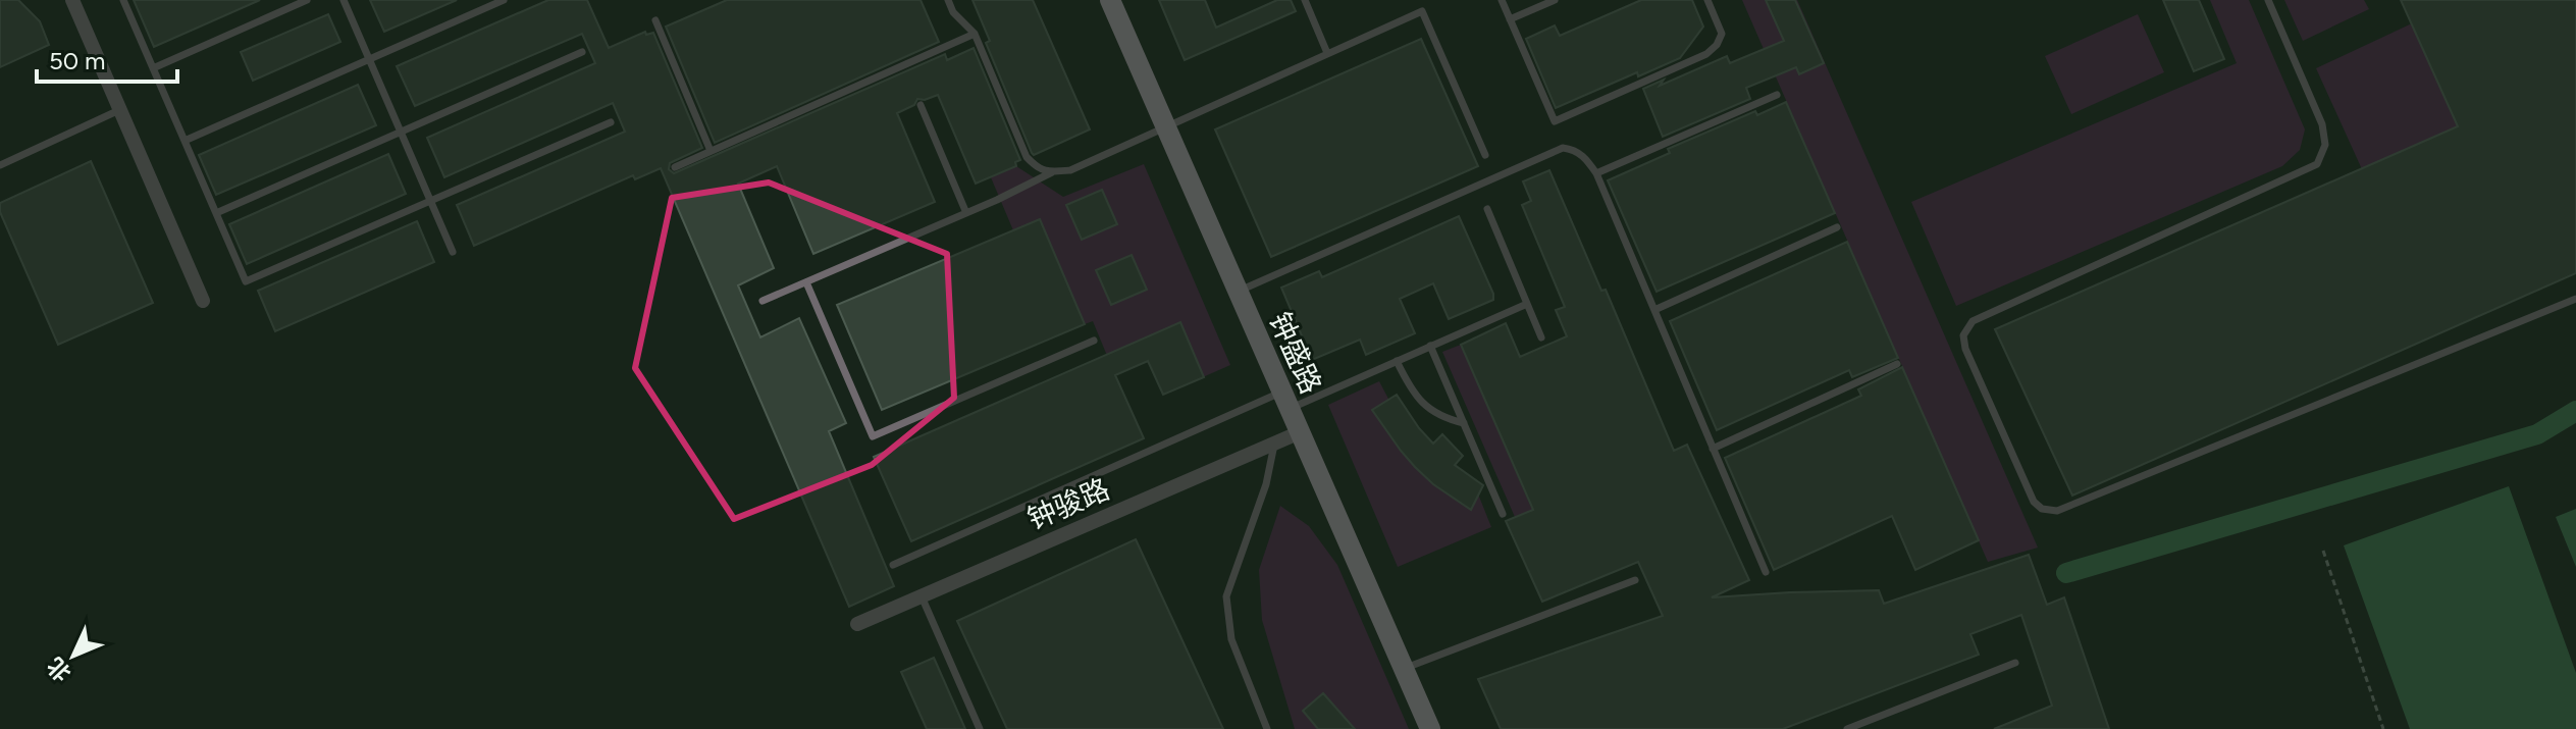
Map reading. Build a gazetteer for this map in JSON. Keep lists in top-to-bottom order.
{
  "streets": {
    "street": ["钟盛路", "钟骏路"]
  },
  "crossings": [
    ["钟盛路", "钟骏路"]
  ],
  "scale_bar": "50 m",
  "north": "bottom left"
}
